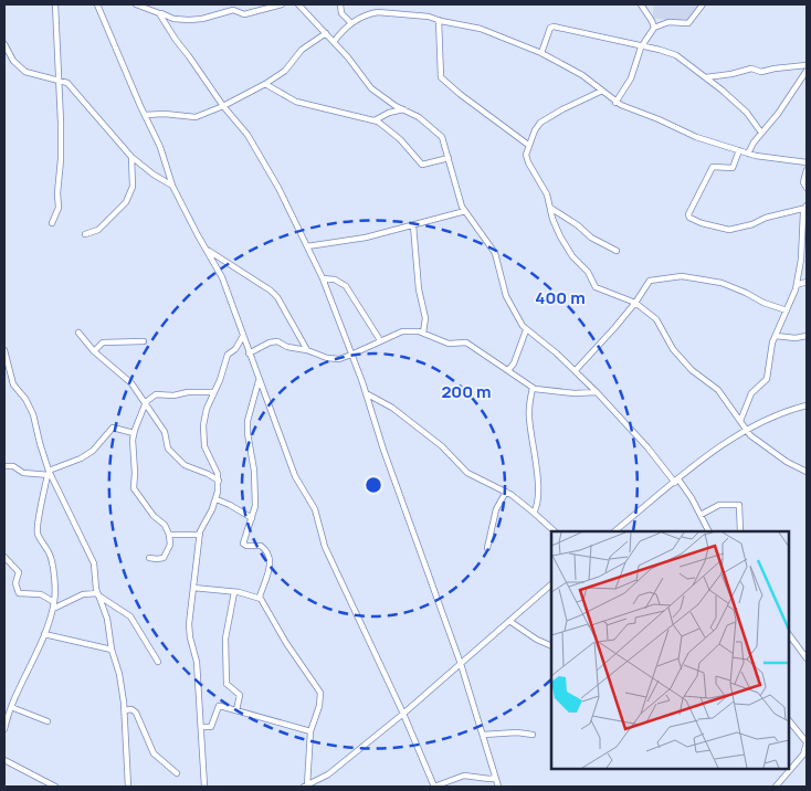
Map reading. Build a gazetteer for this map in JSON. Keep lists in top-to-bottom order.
{
  "rings": ["400 m", "200 m"]
}
